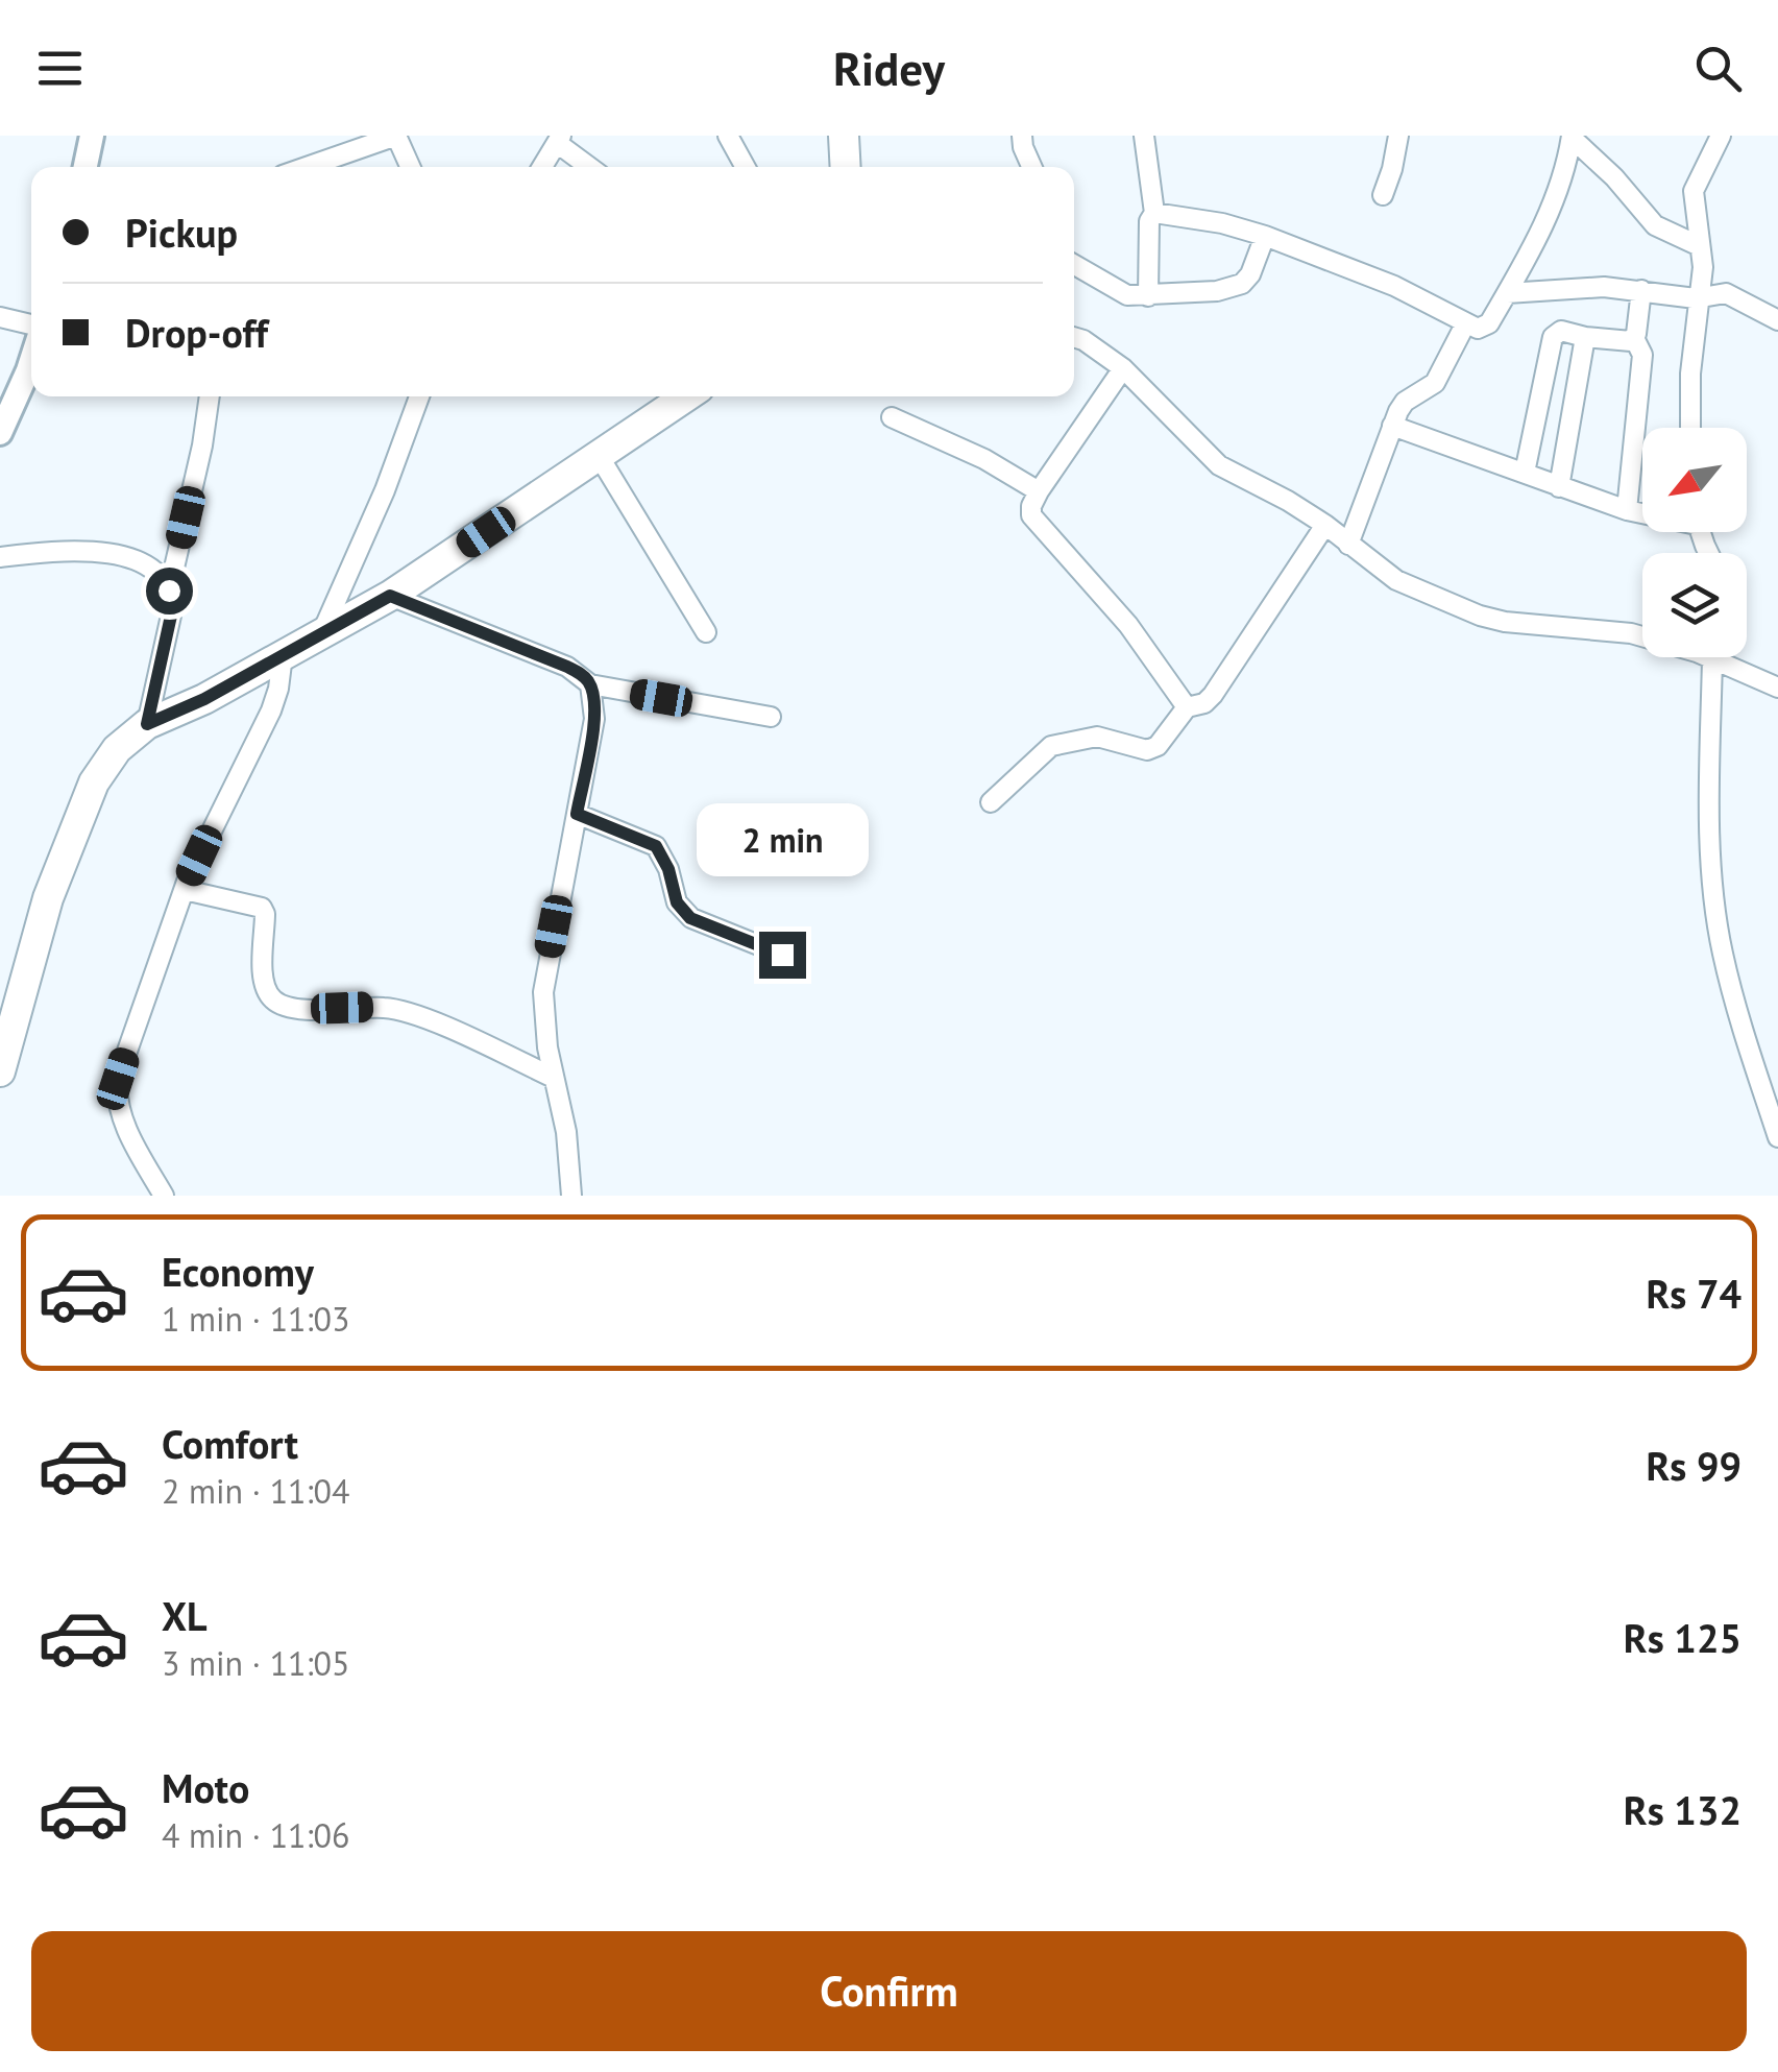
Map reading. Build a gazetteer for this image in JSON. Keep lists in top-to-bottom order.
{
  "north": "bottom left",
  "page": {
    "header": "Ridey",
    "banner": ["Pickup", "Drop-off"],
    "bubble": "2 min",
    "list": [
      {
        "name": "Economy",
        "note": "1 min · 11:03",
        "value": "Rs 74"
      },
      {
        "name": "Comfort",
        "note": "2 min · 11:04",
        "value": "Rs 99"
      },
      {
        "name": "XL",
        "note": "3 min · 11:05",
        "value": "Rs 125"
      },
      {
        "name": "Moto",
        "note": "4 min · 11:06",
        "value": "Rs 132"
      }
    ],
    "buttons": "Confirm"
  }
}
